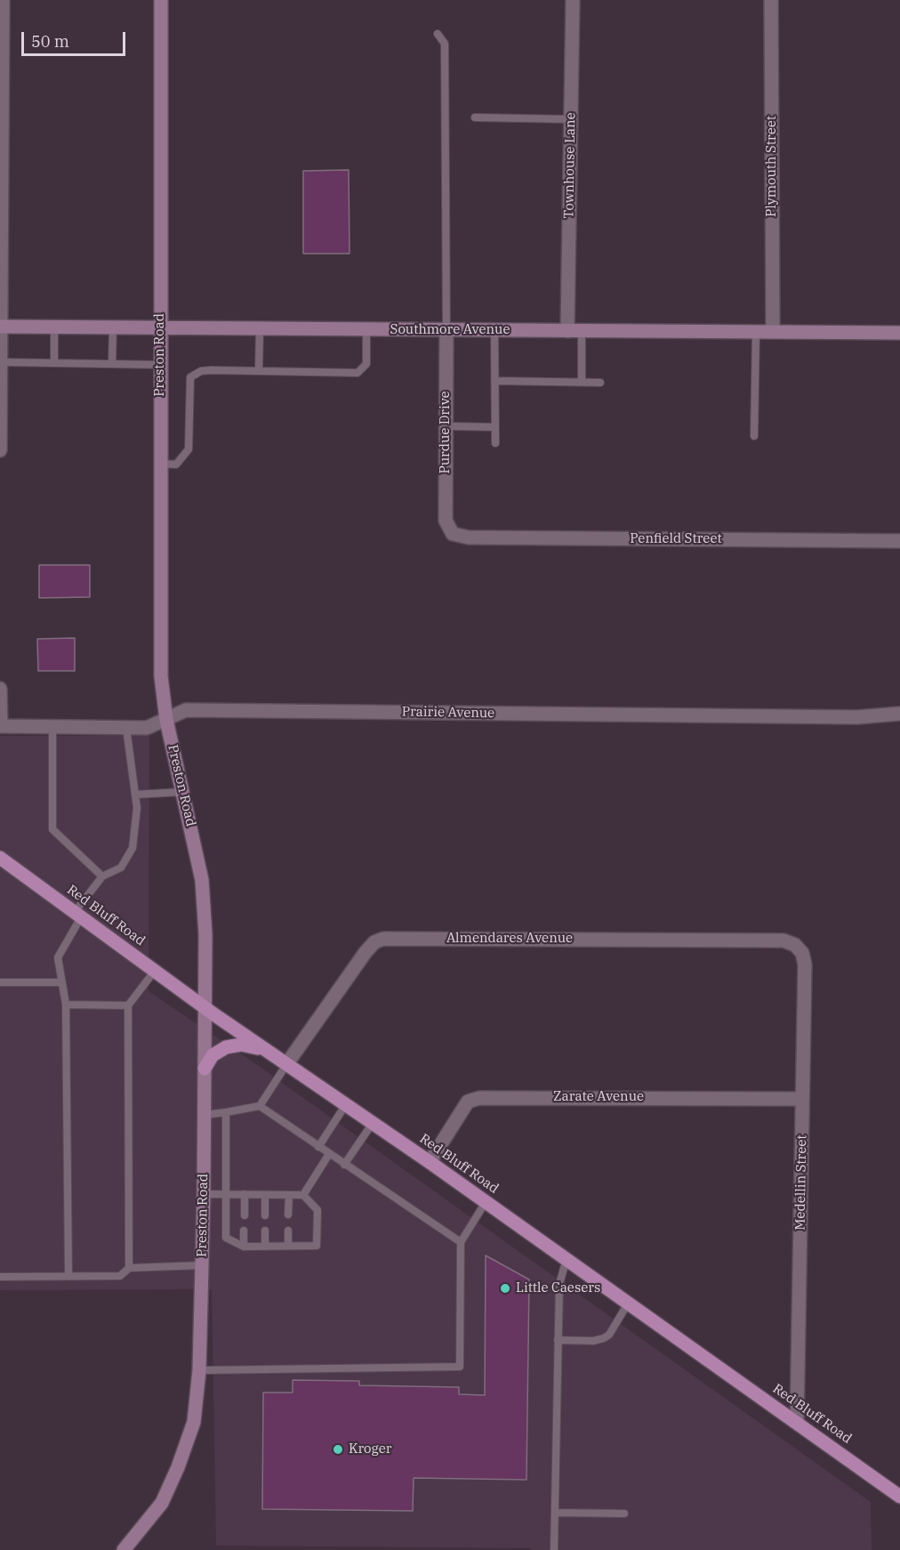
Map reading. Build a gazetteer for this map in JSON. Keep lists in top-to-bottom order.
{
  "streets": {
    "main road": ["Southmore Avenue", "Preston Road", "Red Bluff Road"],
    "street": [
      "Townhouse Lane",
      "Plymouth Street",
      "Purdue Drive",
      "Penfield Street",
      "Prairie Avenue",
      "Almendares Avenue",
      "Zarate Avenue",
      "Medellin Street"
    ]
  },
  "crossings": [
    ["Townhouse Lane", "Southmore Avenue"],
    ["Plymouth Street", "Southmore Avenue"],
    ["Southmore Avenue", "Preston Road"],
    ["Southmore Avenue", "Purdue Drive"],
    ["Preston Road", "Prairie Avenue"],
    ["Preston Road", "Red Bluff Road"],
    ["Purdue Drive", "Penfield Street"],
    ["Red Bluff Road", "Almendares Avenue"],
    ["Red Bluff Road", "Zarate Avenue"],
    ["Red Bluff Road", "Medellin Street"],
    ["Almendares Avenue", "Medellin Street"],
    ["Zarate Avenue", "Medellin Street"]
  ],
  "places": ["Little Caesers", "Kroger"],
  "scale_bar": "50 m"
}
